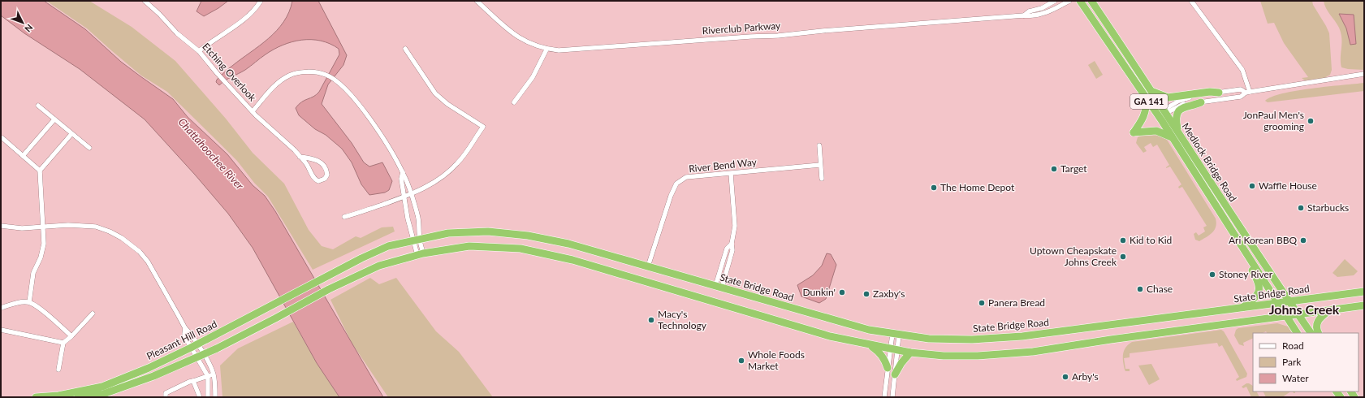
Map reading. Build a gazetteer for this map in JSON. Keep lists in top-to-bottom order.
{
  "streets": {
    "highway": [
      "GA 141",
      "Medlock Bridge Road",
      "State Bridge Road",
      "Pleasant Hill Road"
    ],
    "street": ["Riverclub Parkway", "Etching Overlook", "River Bend Way"]
  },
  "crossings": [
    ["Medlock Bridge Road", "State Bridge Road"],
    ["River Bend Way", "State Bridge Road"],
    ["State Bridge Road", "Pleasant Hill Road"]
  ],
  "districts": ["Johns Creek"],
  "water": ["Chattahoochee River"],
  "places": [
    "JonPaul Men's grooming",
    "Target",
    "Waffle House",
    "The Home Depot",
    "Starbucks",
    "Kid to Kid",
    "Ari Korean BBQ",
    "Uptown Cheapskate Johns Creek",
    "Stoney River",
    "Chase",
    "Dunkin'",
    "Zaxby's",
    "Panera Bread",
    "Macy's Technology",
    "Whole Foods Market",
    "Arby's"
  ],
  "legend": ["Road", "Park", "Water"],
  "north": "bottom right"
}
